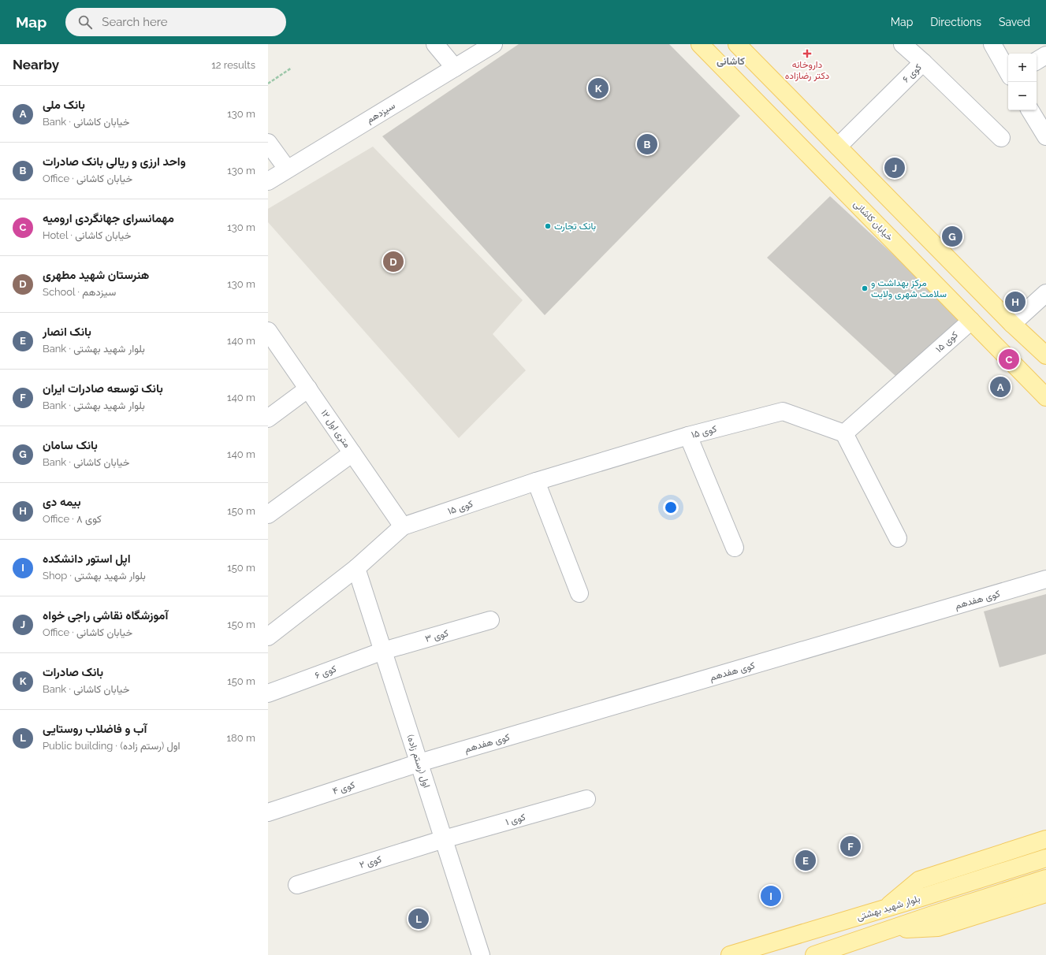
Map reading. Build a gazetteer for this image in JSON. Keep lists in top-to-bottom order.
{
  "streets": {
    "main road": ["خیابان کاشانی", "بلوار شهید بهشتی"],
    "street": [
      "کوی ۶",
      "سیزدهم",
      "کوی ۱۵",
      "۱۲ متری اول",
      "کوی هفدهم",
      "کوی ۳",
      "اول (رستم زاده)",
      "کوی ۴",
      "کوی ۱",
      "کوی ۲"
    ]
  },
  "crossings": [
    ["کوی ۶", "کوی ۳"],
    ["کوی ۶", "اول (رستم زاده)"],
    ["خیابان کاشانی", "کوی ۱۵"],
    ["کوی ۱۵", "۱۲ متری اول"],
    ["کوی هفدهم", "اول (رستم زاده)"],
    ["کوی هفدهم", "کوی ۴"],
    ["کوی ۳", "اول (رستم زاده)"],
    ["اول (رستم زاده)", "کوی ۴"],
    ["اول (رستم زاده)", "کوی ۱"],
    ["اول (رستم زاده)", "کوی ۲"],
    ["کوی ۱", "کوی ۲"]
  ],
  "districts": ["کاشانی"],
  "places": {
    "health": ["داروخانه دکتر رضازاده"],
    "other": ["بانک تجارت", "مرکز بهداشت و سلامت شهری ولایت"]
  },
  "page": {
    "header": "Map",
    "search": "Search here",
    "nav": ["Map", "Directions", "Saved"],
    "heading": ["Nearby", "12 results"],
    "map_buttons": ["+", "−"],
    "pins": [
      "K",
      "B",
      "J",
      "G",
      "D",
      "H",
      "C",
      "A",
      "F",
      "E",
      "I",
      "L"
    ],
    "list": [
      {
        "mark": "A",
        "name": "بانک ملی",
        "note": "Bank · خیابان کاشانی",
        "value": "130 m"
      },
      {
        "mark": "B",
        "name": "واحد ارزی و ریالی بانک صادرات",
        "note": "Office · خیابان کاشانی",
        "value": "130 m"
      },
      {
        "mark": "C",
        "name": "مهمانسرای جهانگردى ارومیه",
        "note": "Hotel · خیابان کاشانی",
        "value": "130 m"
      },
      {
        "mark": "D",
        "name": "هنرستان شهید مطهری",
        "note": "School · سیزدهم",
        "value": "130 m"
      },
      {
        "mark": "E",
        "name": "بانک انصار",
        "note": "Bank · بلوار شهید بهشتی",
        "value": "140 m"
      },
      {
        "mark": "F",
        "name": "بانک توسعه صادرات ایران",
        "note": "Bank · بلوار شهید بهشتی",
        "value": "140 m"
      },
      {
        "mark": "G",
        "name": "بانک سامان",
        "note": "Bank · خیابان کاشانی",
        "value": "140 m"
      },
      {
        "mark": "H",
        "name": "بیمه دی",
        "note": "Office · کوی ۸",
        "value": "150 m"
      },
      {
        "mark": "I",
        "name": "اپل استور دانشکده",
        "note": "Shop · بلوار شهید بهشتی",
        "value": "150 m"
      },
      {
        "mark": "J",
        "name": "آموزشگاه نقاشی راجی خواه",
        "note": "Office · خیابان کاشانی",
        "value": "150 m"
      },
      {
        "mark": "K",
        "name": "بانک صادرات",
        "note": "Bank · خیابان کاشانی",
        "value": "150 m"
      },
      {
        "mark": "L",
        "name": "آب و فاضلاب روستایی",
        "note": "Public building · اول (رستم زاده)",
        "value": "180 m"
      }
    ]
  }
}
